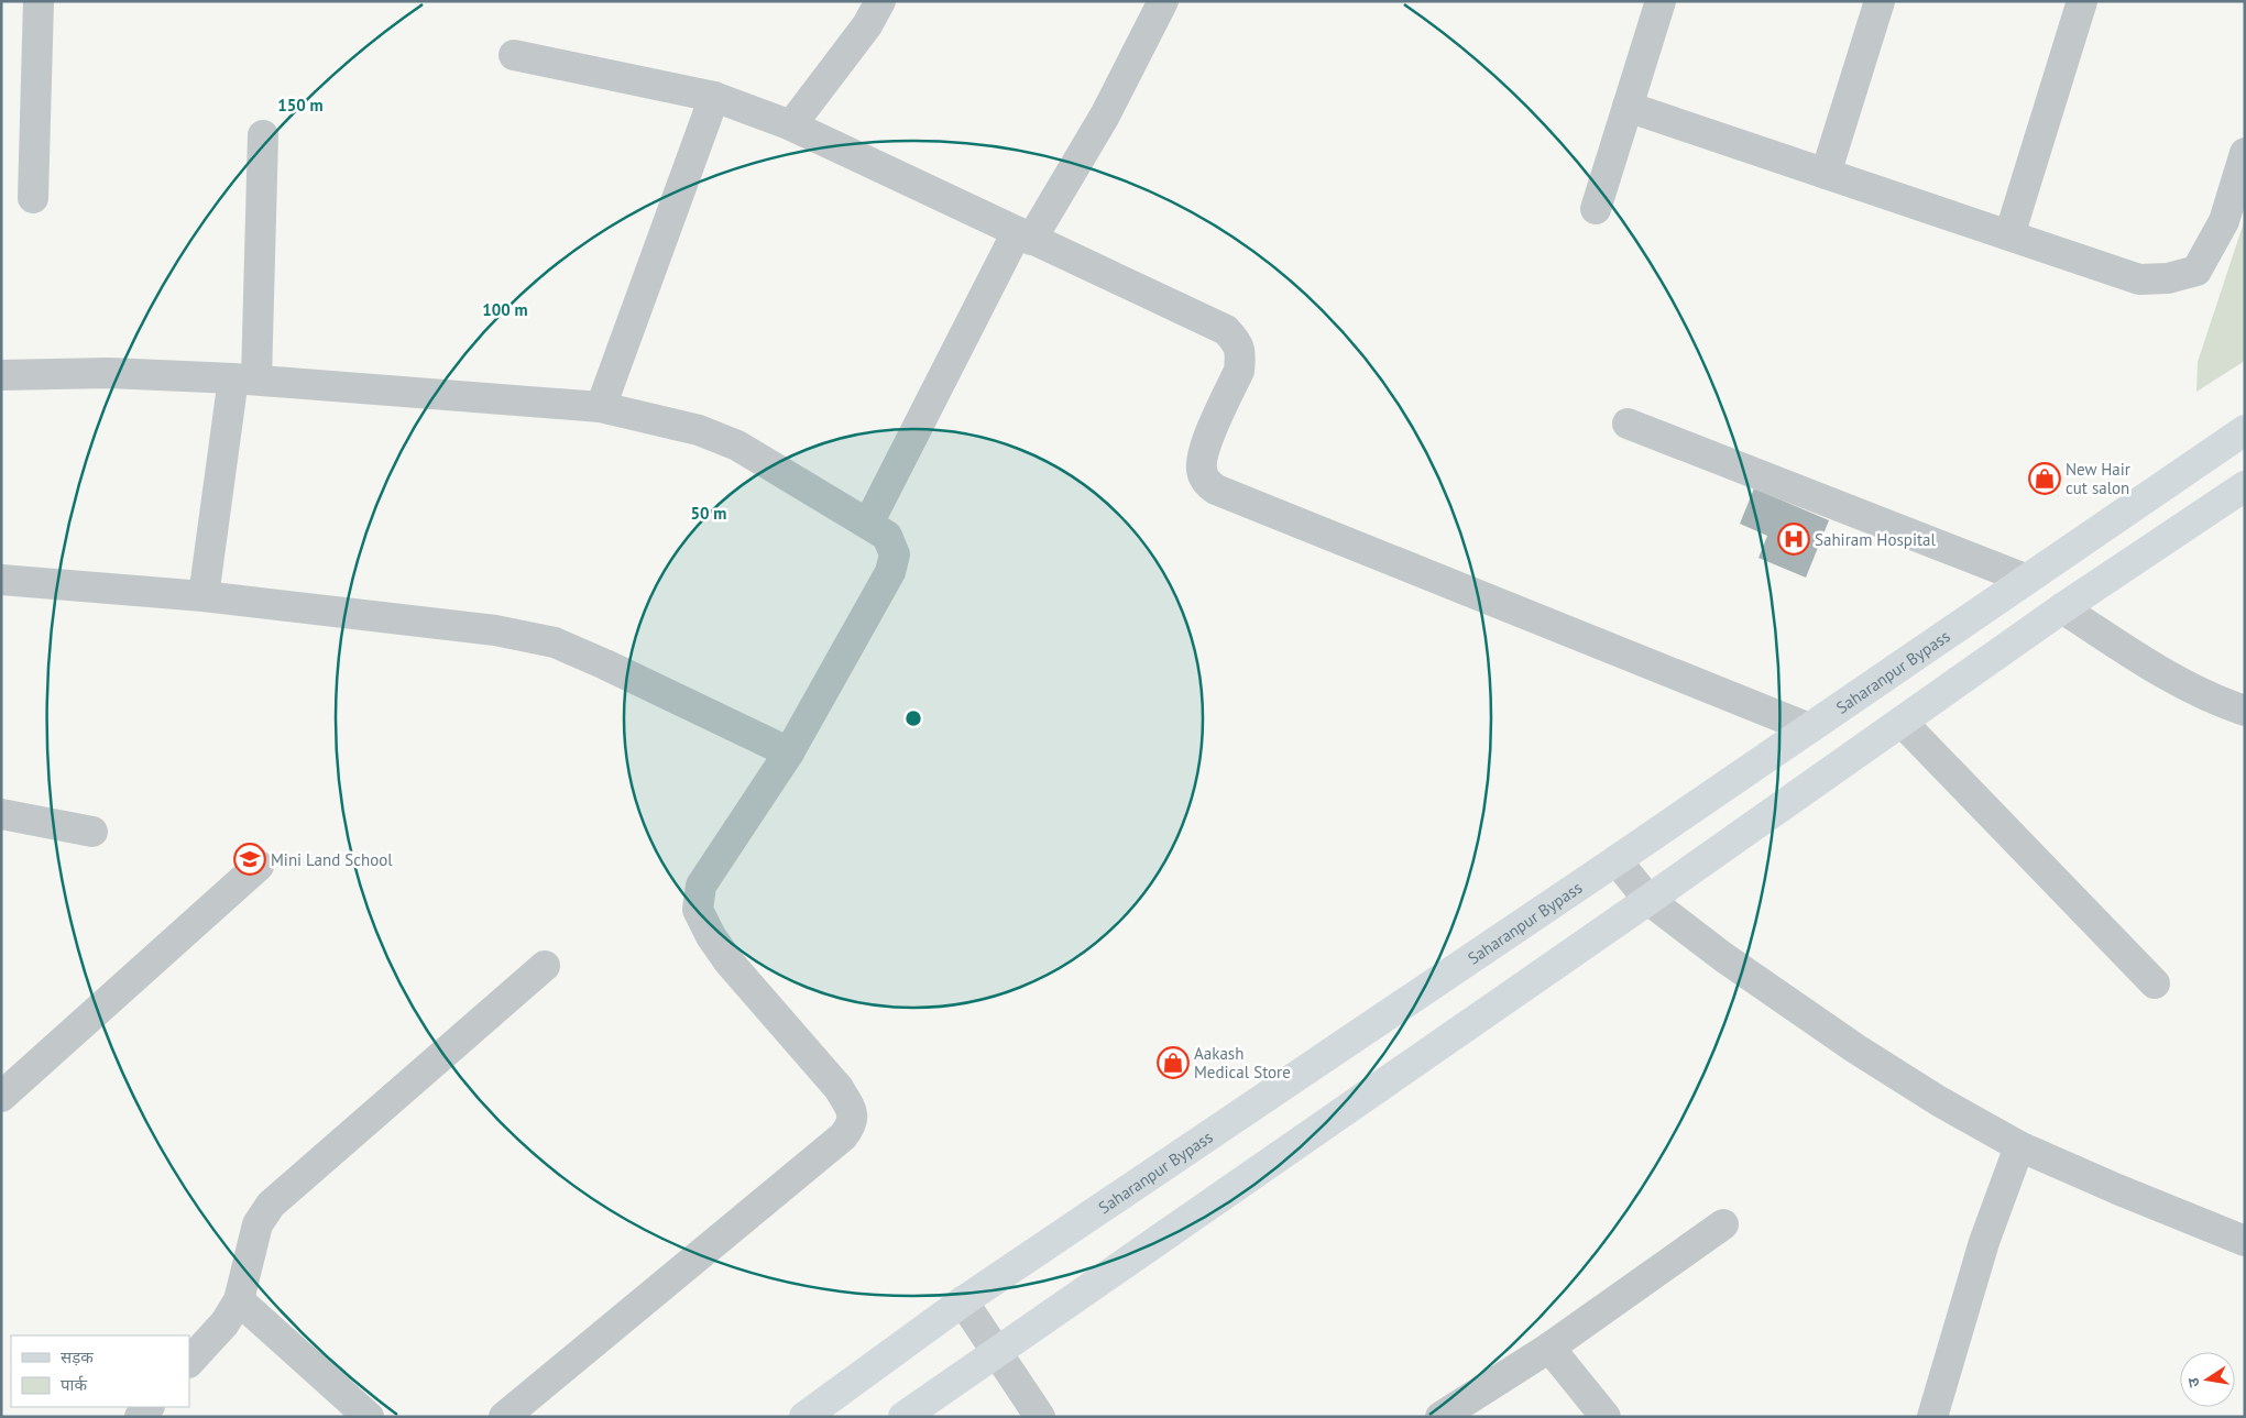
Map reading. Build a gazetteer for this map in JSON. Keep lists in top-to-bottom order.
{
  "streets": {
    "main road": ["Saharanpur Bypass"]
  },
  "places": {
    "shop": ["New Hair cut salon", "Aakash Medical Store"],
    "hospital": ["Sahiram Hospital"],
    "school or university": ["Mini Land School"]
  },
  "legend": ["सड़क", "पार्क"],
  "north": "left",
  "rings": ["150 m", "100 m", "50 m"]
}
